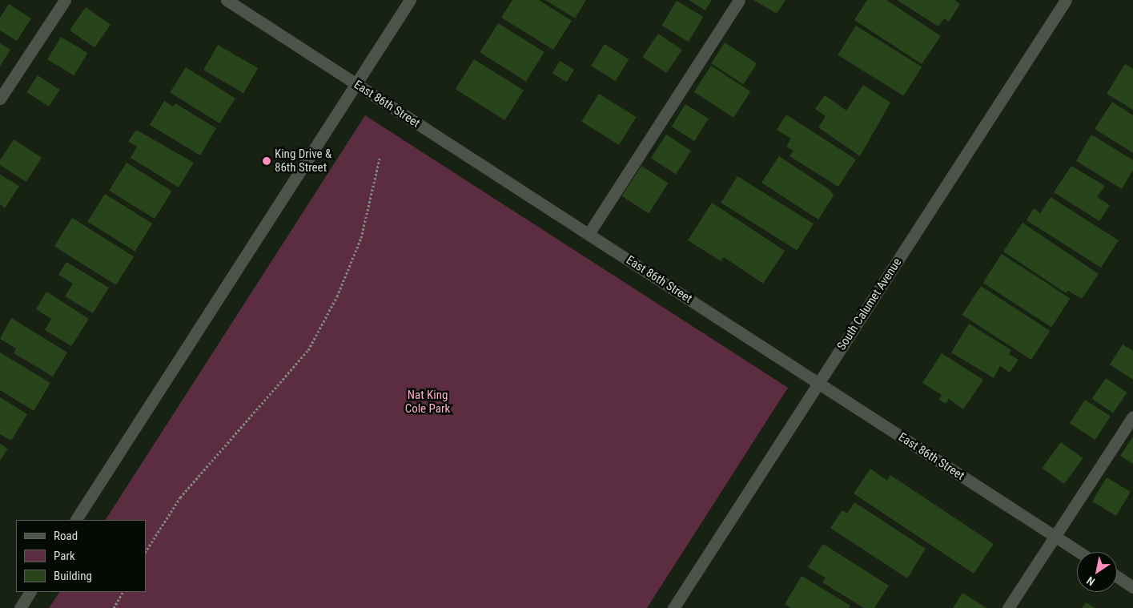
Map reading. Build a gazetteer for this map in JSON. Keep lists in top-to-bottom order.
{
  "streets": {
    "street": ["East 86th Street", "South Calumet Avenue"]
  },
  "crossings": [
    ["East 86th Street", "South Calumet Avenue"]
  ],
  "parks": ["Nat King Cole Park"],
  "places": ["King Drive & 86th Street"],
  "legend": ["Road", "Park", "Building"],
  "north": "bottom left"
}
